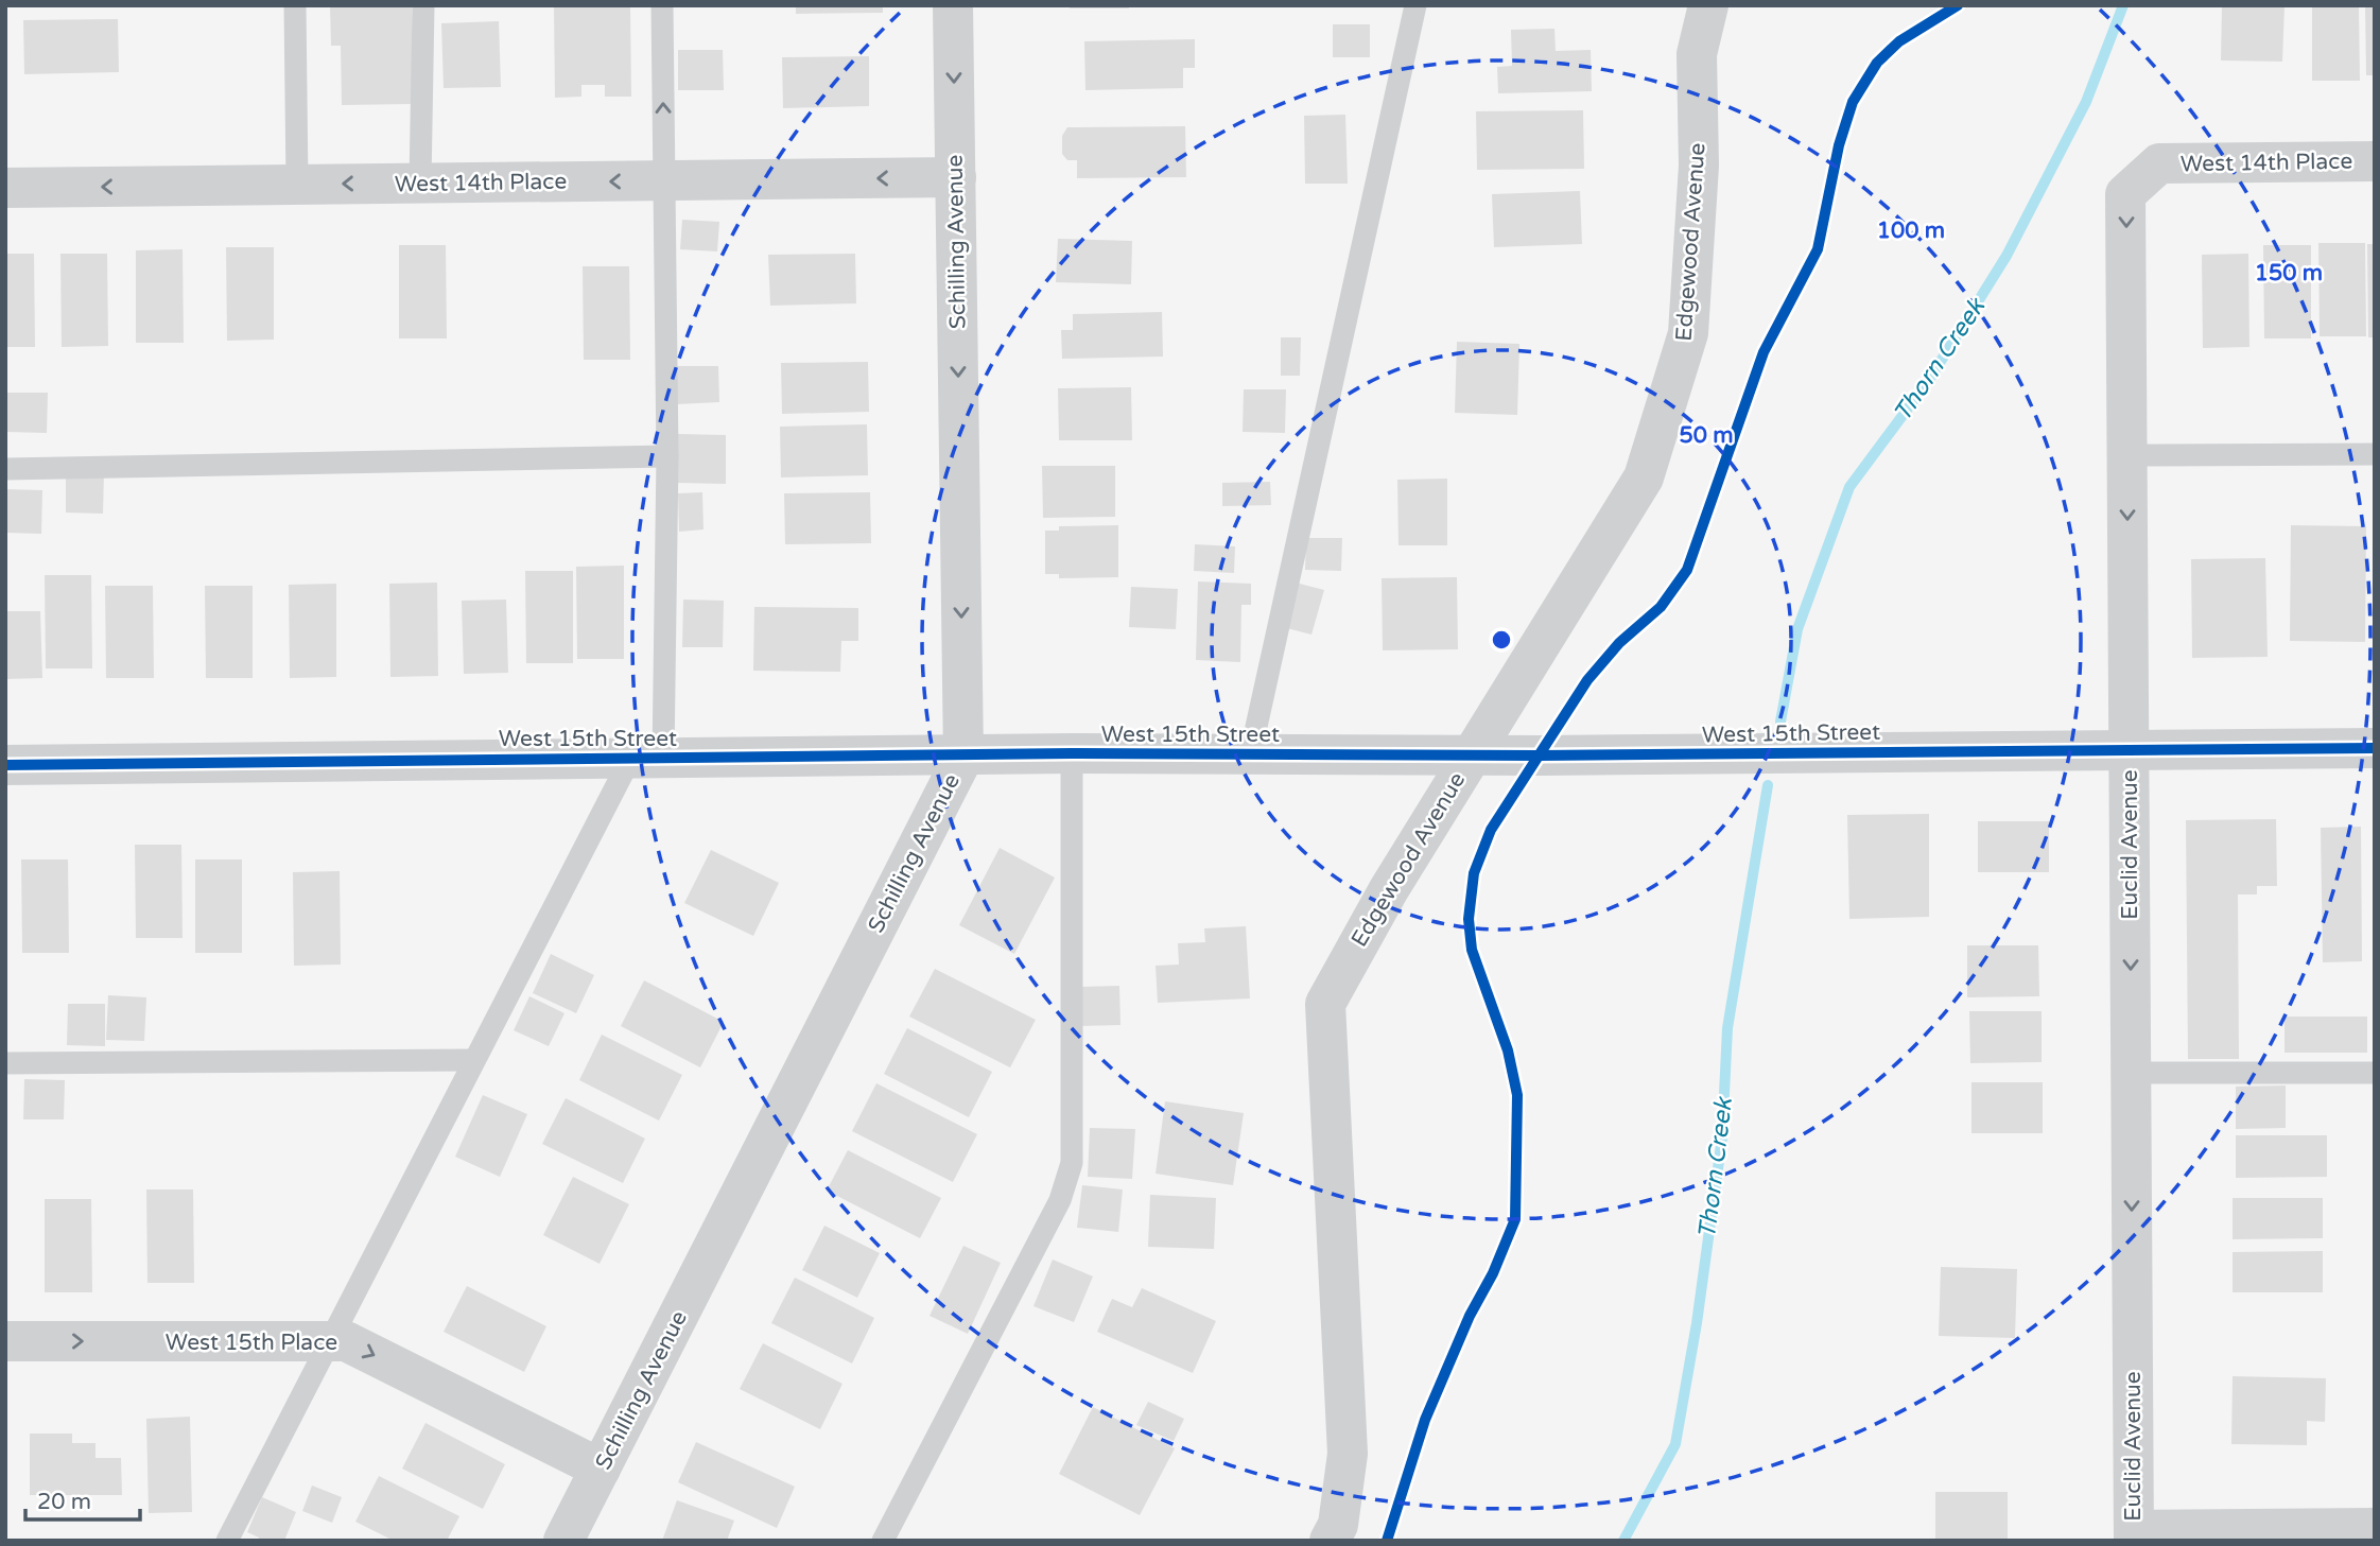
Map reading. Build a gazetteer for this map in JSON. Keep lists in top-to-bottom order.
{
  "streets": {
    "street": [
      "West 14th Place",
      "Schilling Avenue",
      "Edgewood Avenue",
      "West 15th Street",
      "Euclid Avenue",
      "West 15th Place"
    ]
  },
  "crossings": [
    ["West 14th Place", "Schilling Avenue"],
    ["West 14th Place", "Euclid Avenue"],
    ["Schilling Avenue", "West 15th Street"],
    ["Schilling Avenue", "West 15th Place"],
    ["Edgewood Avenue", "West 15th Street"],
    ["West 15th Street", "Euclid Avenue"]
  ],
  "one_way": [
    "West 14th Place",
    "Schilling Avenue",
    "Euclid Avenue",
    "West 15th Place"
  ],
  "water": ["Thorn Creek"],
  "scale_bar": "20 m",
  "rings": ["100 m", "150 m", "50 m"]
}
